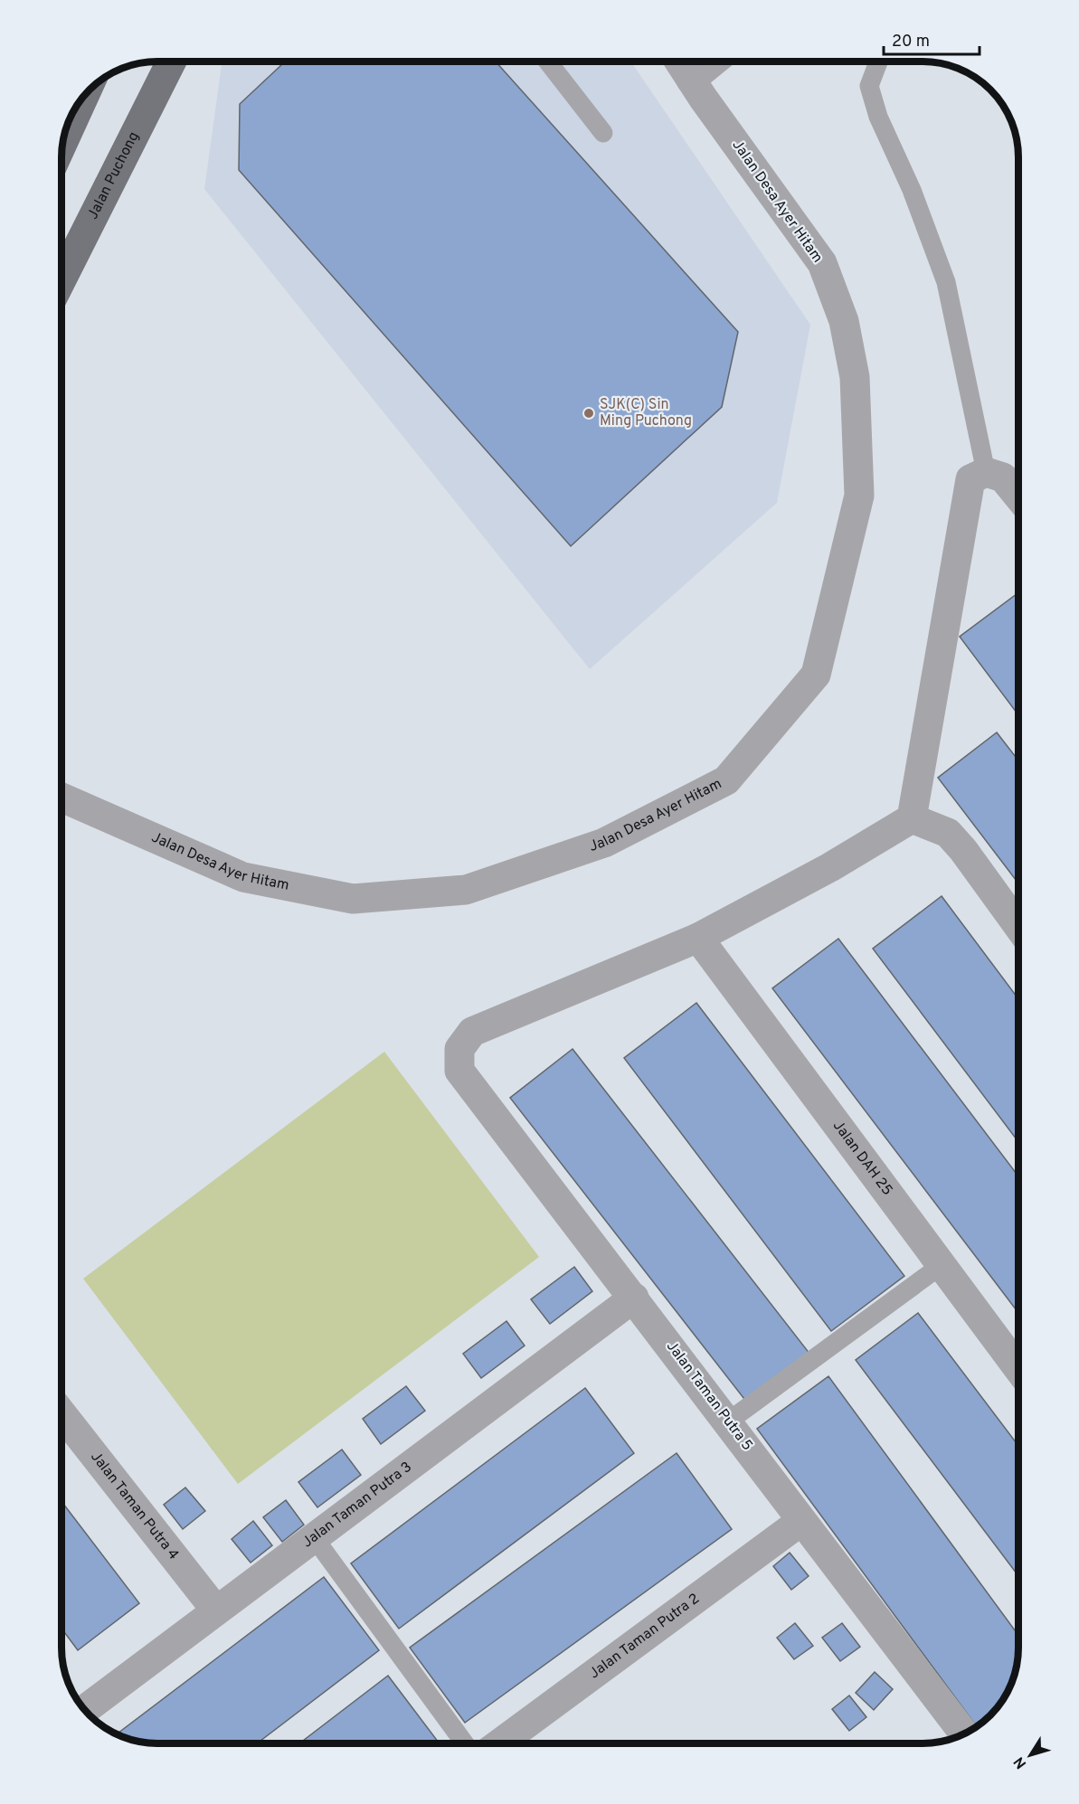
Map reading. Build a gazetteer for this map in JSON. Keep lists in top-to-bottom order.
{
  "streets": {
    "main road": ["Jalan Puchong"],
    "street": [
      "Jalan Desa Ayer Hitam",
      "Jalan DAH 25",
      "Jalan Taman Putra 5",
      "Jalan Taman Putra 4",
      "Jalan Taman Putra 3",
      "Jalan Taman Putra 2"
    ]
  },
  "crossings": [
    ["Jalan DAH 25", "Jalan Taman Putra 5"],
    ["Jalan Taman Putra 5", "Jalan Taman Putra 3"],
    ["Jalan Taman Putra 5", "Jalan Taman Putra 2"],
    ["Jalan Taman Putra 4", "Jalan Taman Putra 3"]
  ],
  "places": ["SJK(C) Sin Ming Puchong"],
  "scale_bar": "20 m",
  "north": "bottom left"
}
